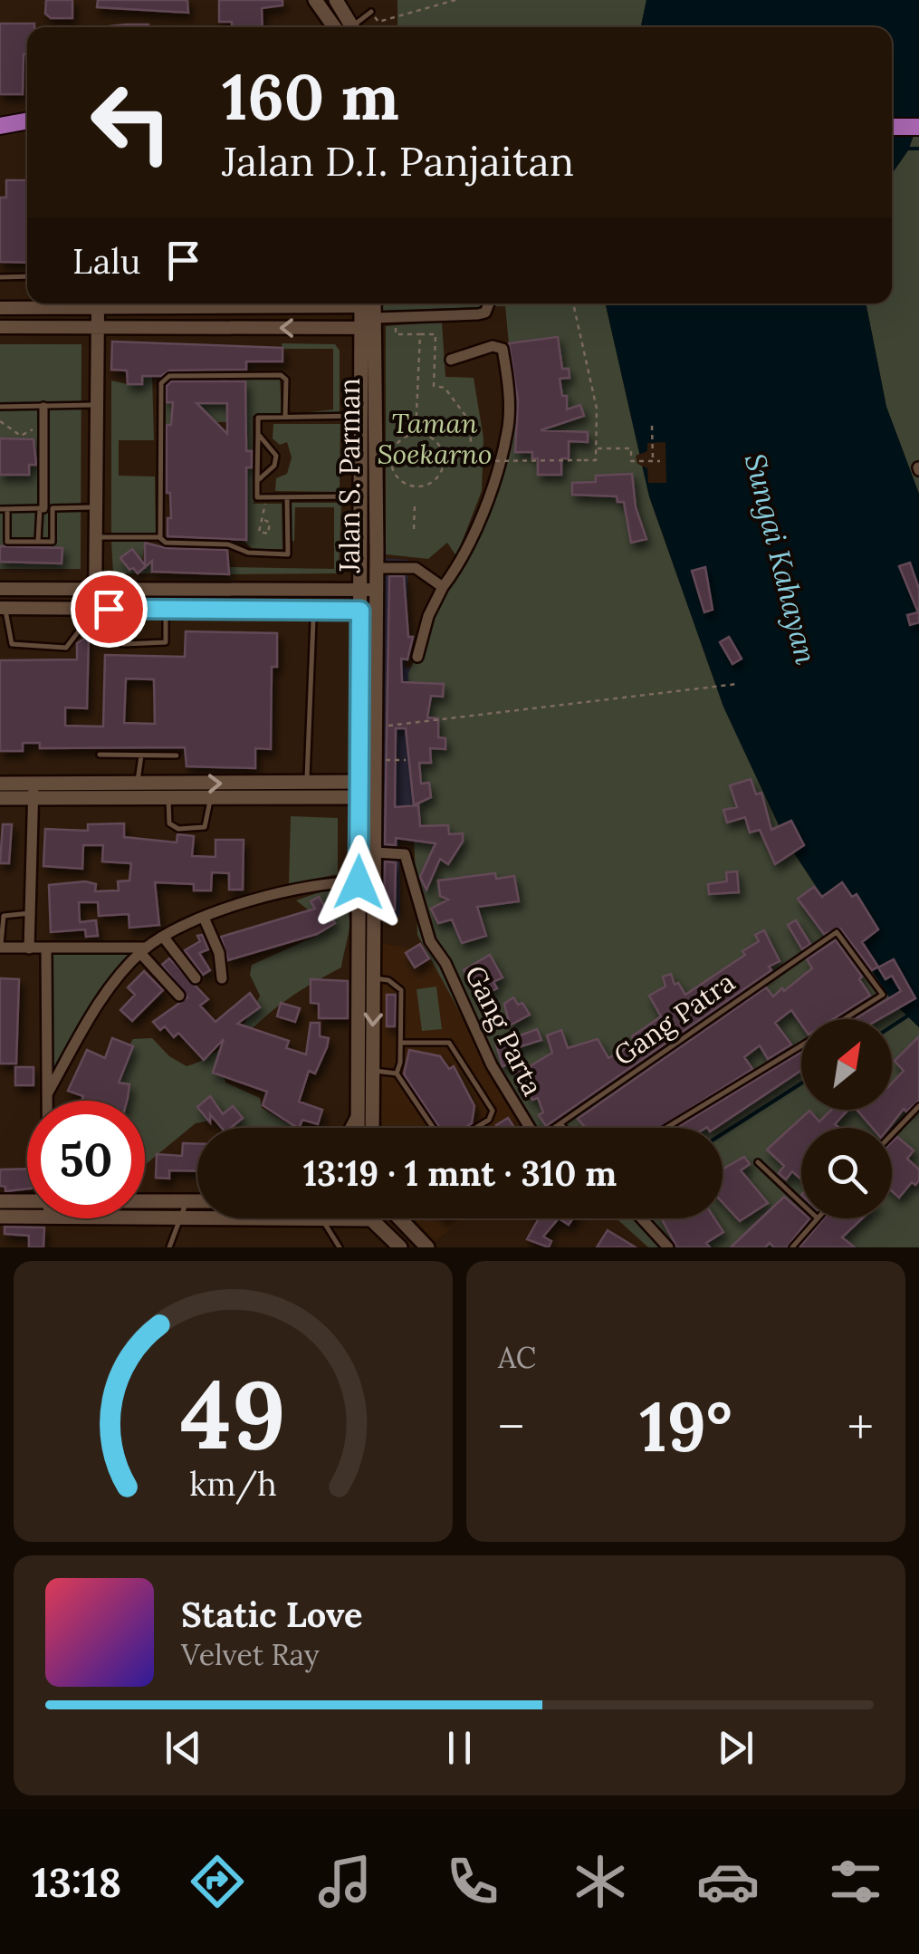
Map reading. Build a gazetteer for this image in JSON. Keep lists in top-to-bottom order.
{
  "streets": {
    "main road": ["Jalan S. Parman"],
    "street": ["Gang Parta"],
    "lane": ["Gang Patra"]
  },
  "crossings": [
    ["Jalan S. Parman", "Gang Parta"]
  ],
  "water": ["Sungai Kahayan"],
  "parks": ["Taman Soekarno"],
  "north": "top right",
  "page": {
    "turn": ["160 m", "Jalan D.I. Panjaitan"],
    "then": "Lalu",
    "limit": "50",
    "trip": "13:19 · 1 mnt · 310 m",
    "tile": "AC",
    "heat": ["−", "19°", "+"],
    "song": ["Static Love", "Velvet Ray"],
    "tabs": "13:18",
    "gauge": ["49", "km/h"]
  }
}
